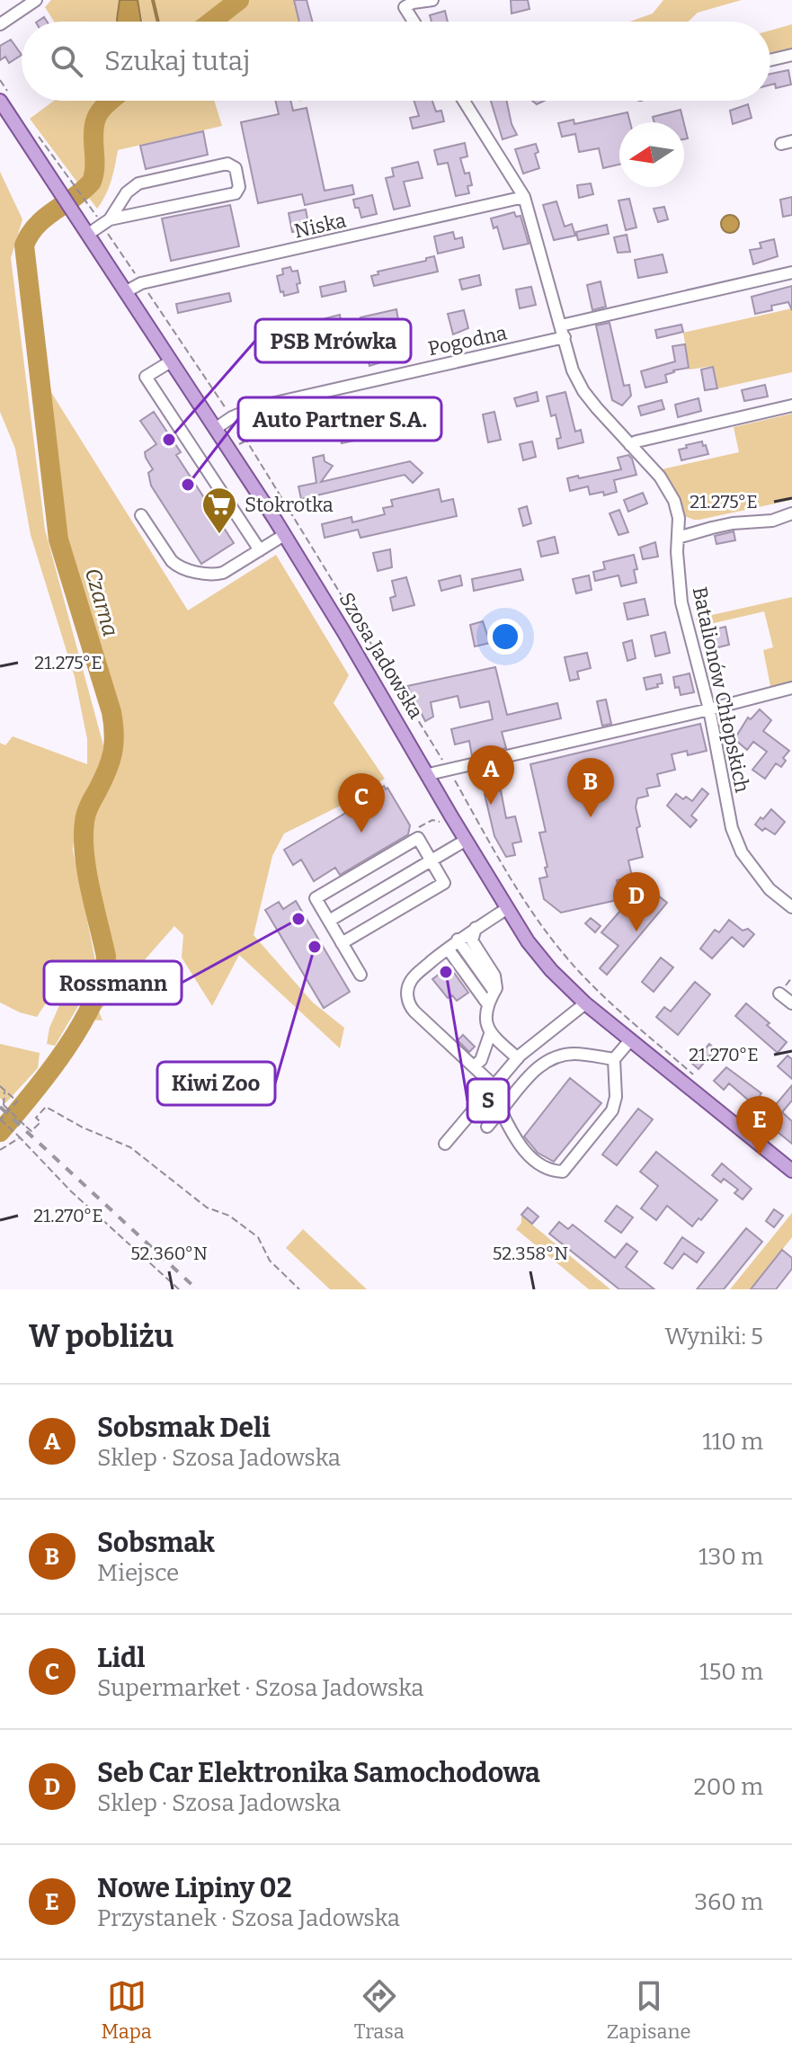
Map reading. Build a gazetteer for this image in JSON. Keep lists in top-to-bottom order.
{
  "streets": {
    "main road": ["Szosa Jadowska"],
    "street": ["Niska", "Pogodna", "Batalionów Chłopskich"]
  },
  "crossings": [
    ["Niska", "Szosa Jadowska"],
    ["Niska", "Batalionów Chłopskich"],
    ["Pogodna", "Szosa Jadowska"],
    ["Pogodna", "Batalionów Chłopskich"]
  ],
  "water": ["Czarna"],
  "places": {
    "other": [
      "PSB Mrówka",
      "Auto Partner S.A.",
      "Rossmann",
      "Kiwi Zoo",
      "S"
    ],
    "supermarket": ["Stokrotka"]
  },
  "north": "left",
  "page": {
    "search": "Szukaj tutaj",
    "pins": [
      "A",
      "B",
      "C",
      "D",
      "E"
    ],
    "heading": ["W pobliżu", "Wyniki: 5"],
    "list": [
      {
        "mark": "A",
        "name": "Sobsmak Deli",
        "note": "Sklep · Szosa Jadowska",
        "value": "110 m"
      },
      {
        "mark": "B",
        "name": "Sobsmak",
        "note": "Miejsce",
        "value": "130 m"
      },
      {
        "mark": "C",
        "name": "Lidl",
        "note": "Supermarket · Szosa Jadowska",
        "value": "150 m"
      },
      {
        "mark": "D",
        "name": "Seb Car Elektronika Samochodowa",
        "note": "Sklep · Szosa Jadowska",
        "value": "200 m"
      },
      {
        "mark": "E",
        "name": "Nowe Lipiny 02",
        "note": "Przystanek · Szosa Jadowska",
        "value": "360 m"
      }
    ],
    "nav": ["Mapa", "Trasa", "Zapisane"]
  },
  "coordinates": [
    "21.275°E",
    "21.270°E",
    "52.360°N",
    "52.358°N"
  ]
}
